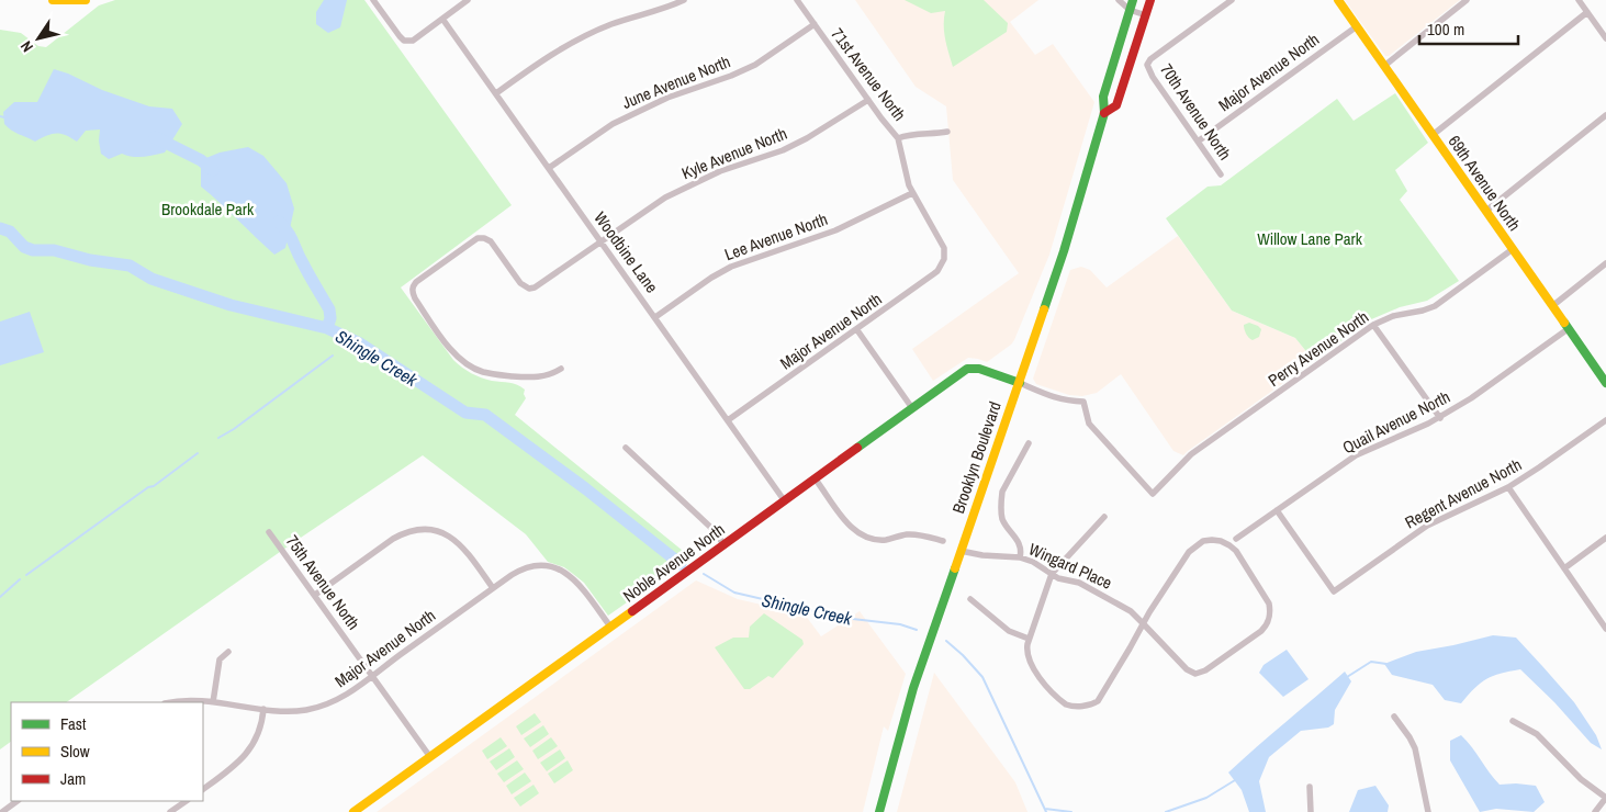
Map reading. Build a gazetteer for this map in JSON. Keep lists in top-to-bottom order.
{
  "streets": {
    "street": [
      "Major Avenue North",
      "71st Avenue North",
      "June Avenue North",
      "70th Avenue North",
      "Kyle Avenue North",
      "69th Avenue North",
      "Lee Avenue North",
      "Woodbine Lane",
      "Perry Avenue North",
      "Quail Avenue North",
      "Brooklyn Boulevard",
      "Regent Avenue North",
      "Noble Avenue North",
      "Wingard Place",
      "75th Avenue North"
    ]
  },
  "crossings": [
    ["Major Avenue North", "71st Avenue North"],
    ["Major Avenue North", "70th Avenue North"],
    ["Major Avenue North", "69th Avenue North"],
    ["Major Avenue North", "Woodbine Lane"],
    ["Major Avenue North", "Noble Avenue North"],
    ["Major Avenue North", "75th Avenue North"],
    ["71st Avenue North", "June Avenue North"],
    ["71st Avenue North", "Kyle Avenue North"],
    ["71st Avenue North", "Lee Avenue North"],
    ["June Avenue North", "Woodbine Lane"],
    ["Kyle Avenue North", "Woodbine Lane"],
    ["69th Avenue North", "Perry Avenue North"],
    ["69th Avenue North", "Quail Avenue North"],
    ["Lee Avenue North", "Woodbine Lane"],
    ["Woodbine Lane", "Noble Avenue North"],
    ["Perry Avenue North", "Brooklyn Boulevard"],
    ["Perry Avenue North", "Noble Avenue North"],
    ["Quail Avenue North", "Regent Avenue North"],
    ["Brooklyn Boulevard", "Noble Avenue North"],
    ["Brooklyn Boulevard", "Wingard Place"],
    ["Noble Avenue North", "75th Avenue North"]
  ],
  "water": ["Shingle Creek"],
  "parks": ["Brookdale Park", "Willow Lane Park"],
  "legend": ["Fast", "Slow", "Jam"],
  "scale_bar": "100 m",
  "north": "bottom left"
}
